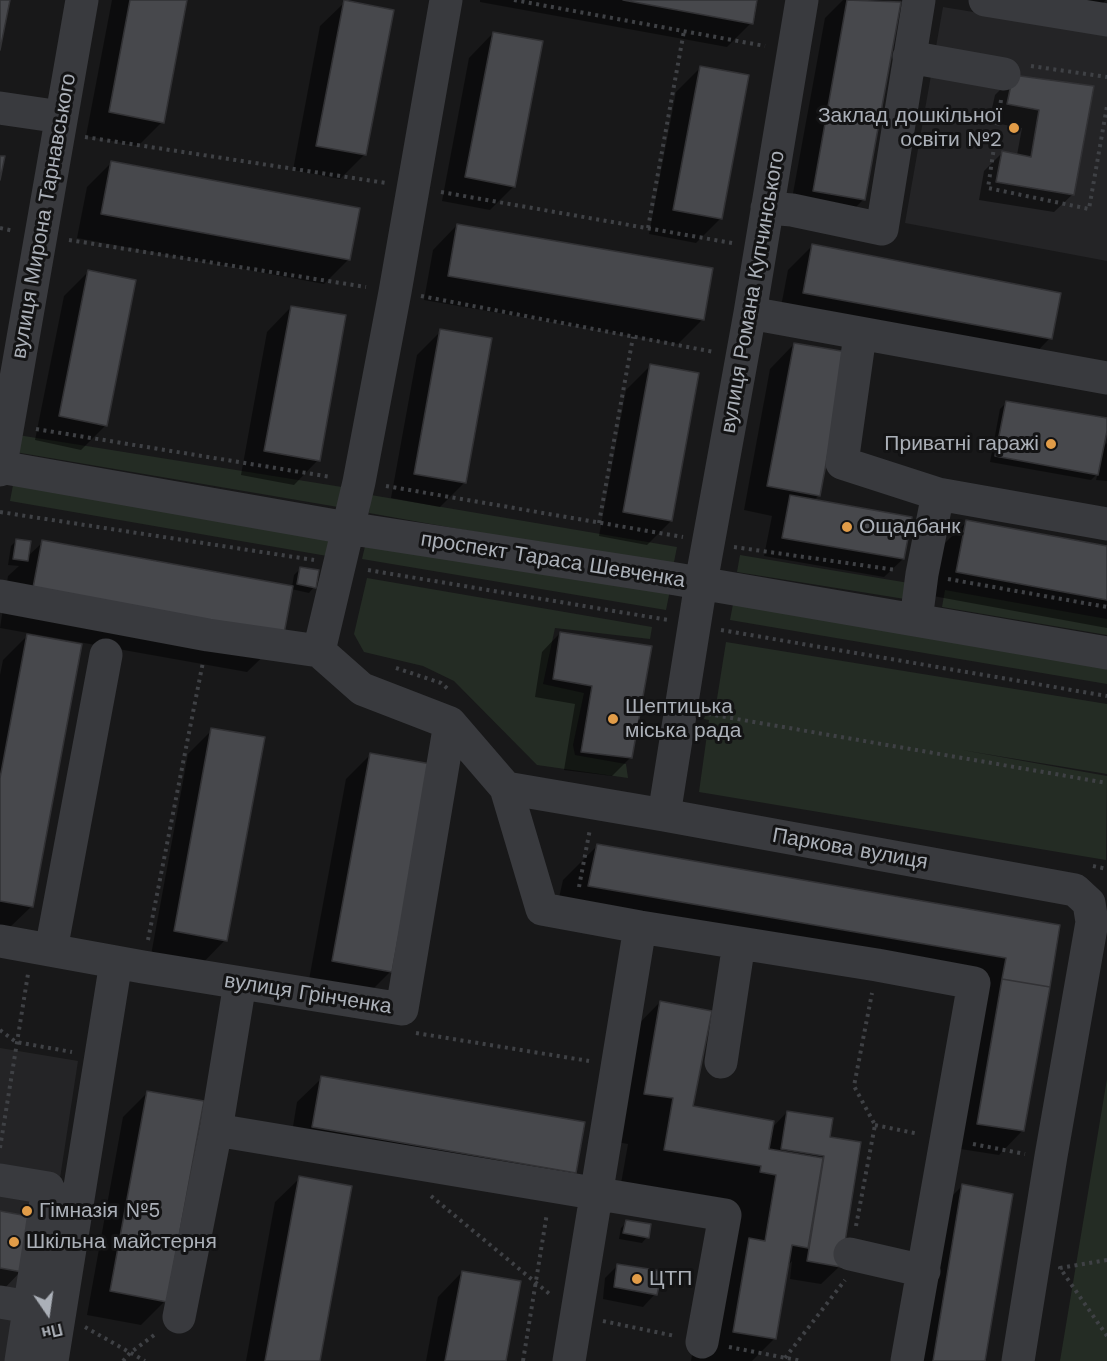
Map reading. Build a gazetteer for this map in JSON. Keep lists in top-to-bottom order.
{
  "streets": {
    "street": [
      "вулиця Мирона Тарнавського",
      "вулиця Романа Купчинського",
      "проспект Тараса Шевченка",
      "Паркова вулиця",
      "вулиця Грінченка"
    ]
  },
  "crossings": [
    ["вулиця Мирона Тарнавського", "проспект Тараса Шевченка"],
    ["вулиця Романа Купчинського", "проспект Тараса Шевченка"],
    ["вулиця Романа Купчинського", "Паркова вулиця"]
  ],
  "places": [
    "Заклад дошкільної освіти №2",
    "Приватні гаражі",
    "Ощадбанк",
    "Шептицька міська рада",
    "Гімназія №5",
    "Шкільна майстерня",
    "ЦТП"
  ],
  "north": "bottom"
}
